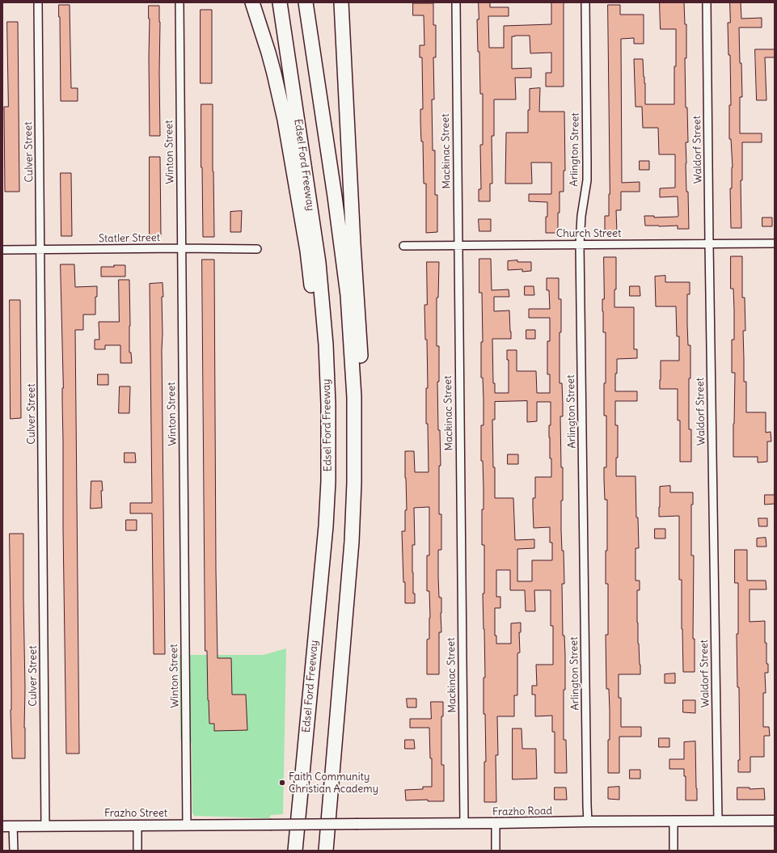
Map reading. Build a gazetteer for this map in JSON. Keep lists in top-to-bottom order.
{
  "streets": {
    "highway": ["Edsel Ford Freeway"],
    "street": [
      "Arlington Street",
      "Waldorf Street",
      "Mackinac Street",
      "Culver Street",
      "Winton Street",
      "Church Street",
      "Statler Street",
      "Frazho Road",
      "Frazho Street"
    ]
  },
  "crossings": [
    ["Arlington Street", "Church Street"],
    ["Arlington Street", "Frazho Road"],
    ["Waldorf Street", "Church Street"],
    ["Waldorf Street", "Frazho Road"],
    ["Mackinac Street", "Church Street"],
    ["Mackinac Street", "Frazho Road"],
    ["Culver Street", "Statler Street"],
    ["Culver Street", "Frazho Street"],
    ["Winton Street", "Statler Street"],
    ["Winton Street", "Frazho Street"],
    ["Frazho Road", "Frazho Street"]
  ],
  "places": ["Faith Community Christian Academy"]
}
